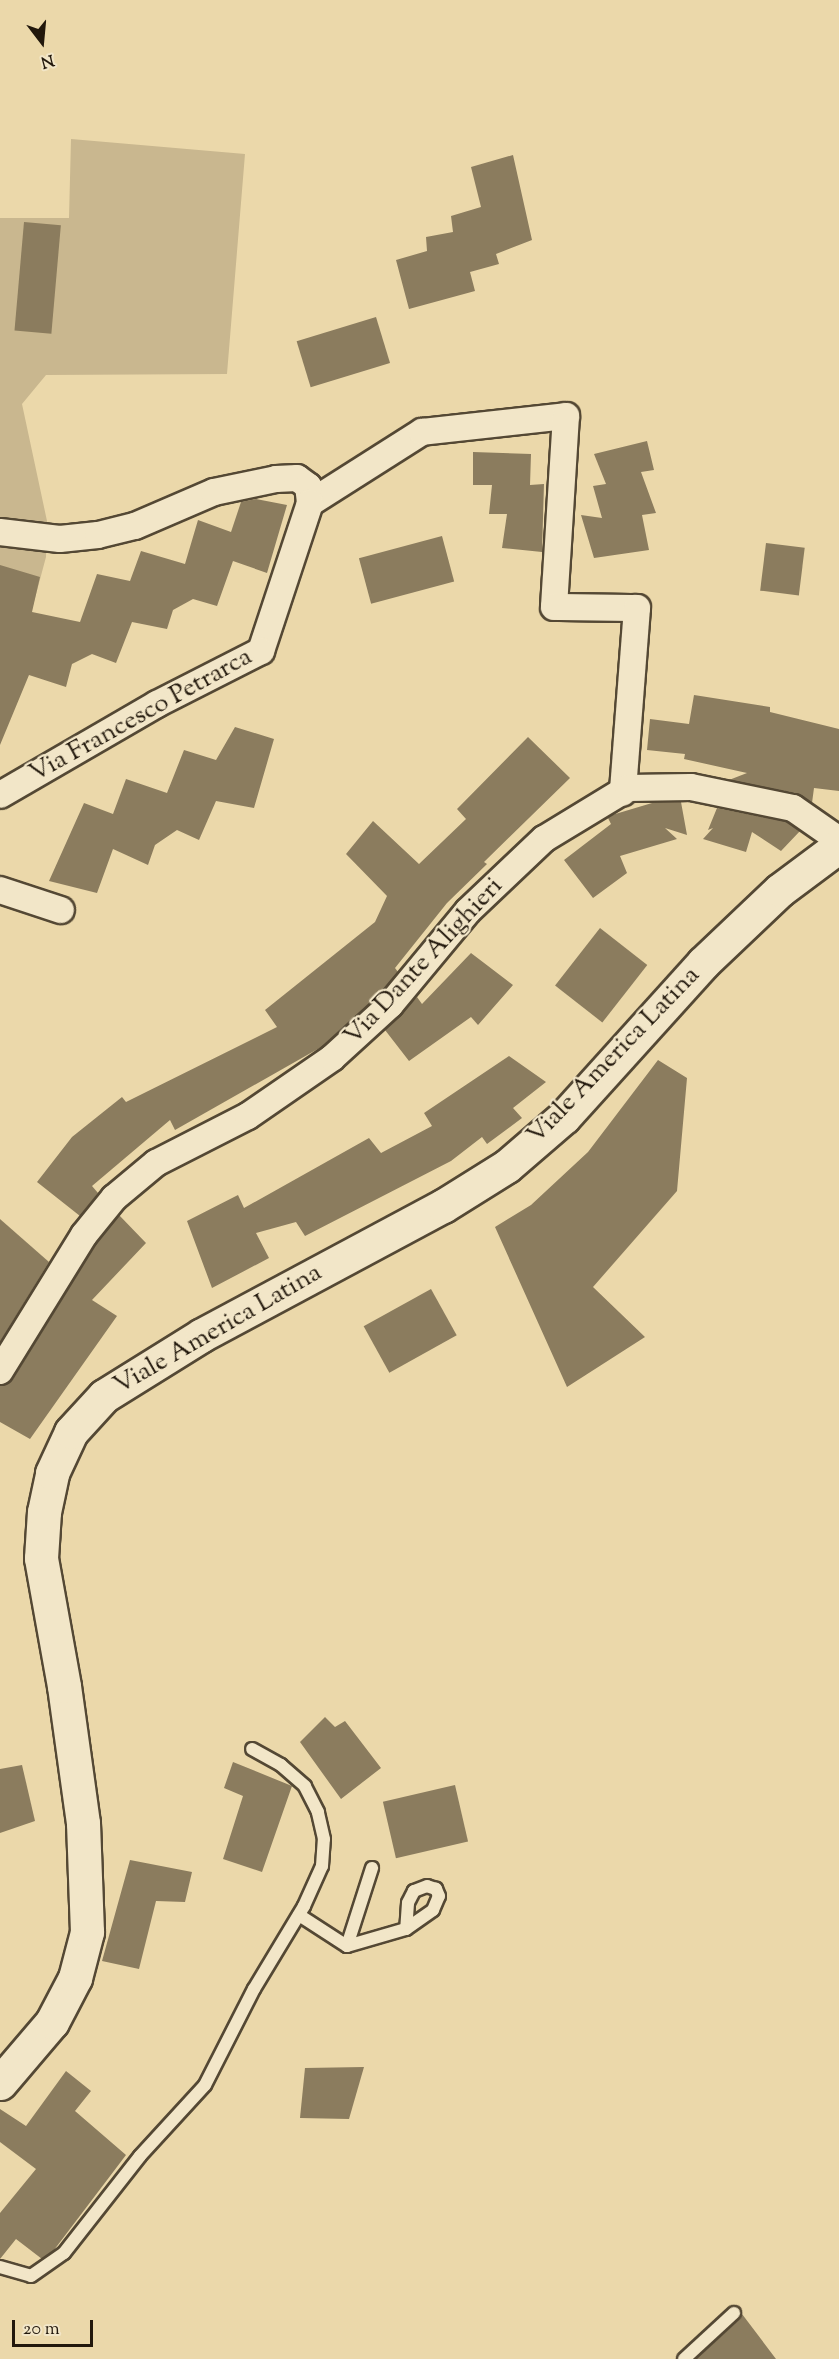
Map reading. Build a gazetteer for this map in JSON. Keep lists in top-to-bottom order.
{
  "streets": {
    "main road": ["Viale America Latina"],
    "street": ["Via Francesco Petrarca", "Via Dante Alighieri"]
  },
  "scale_bar": "20 m",
  "north": "bottom"
}
